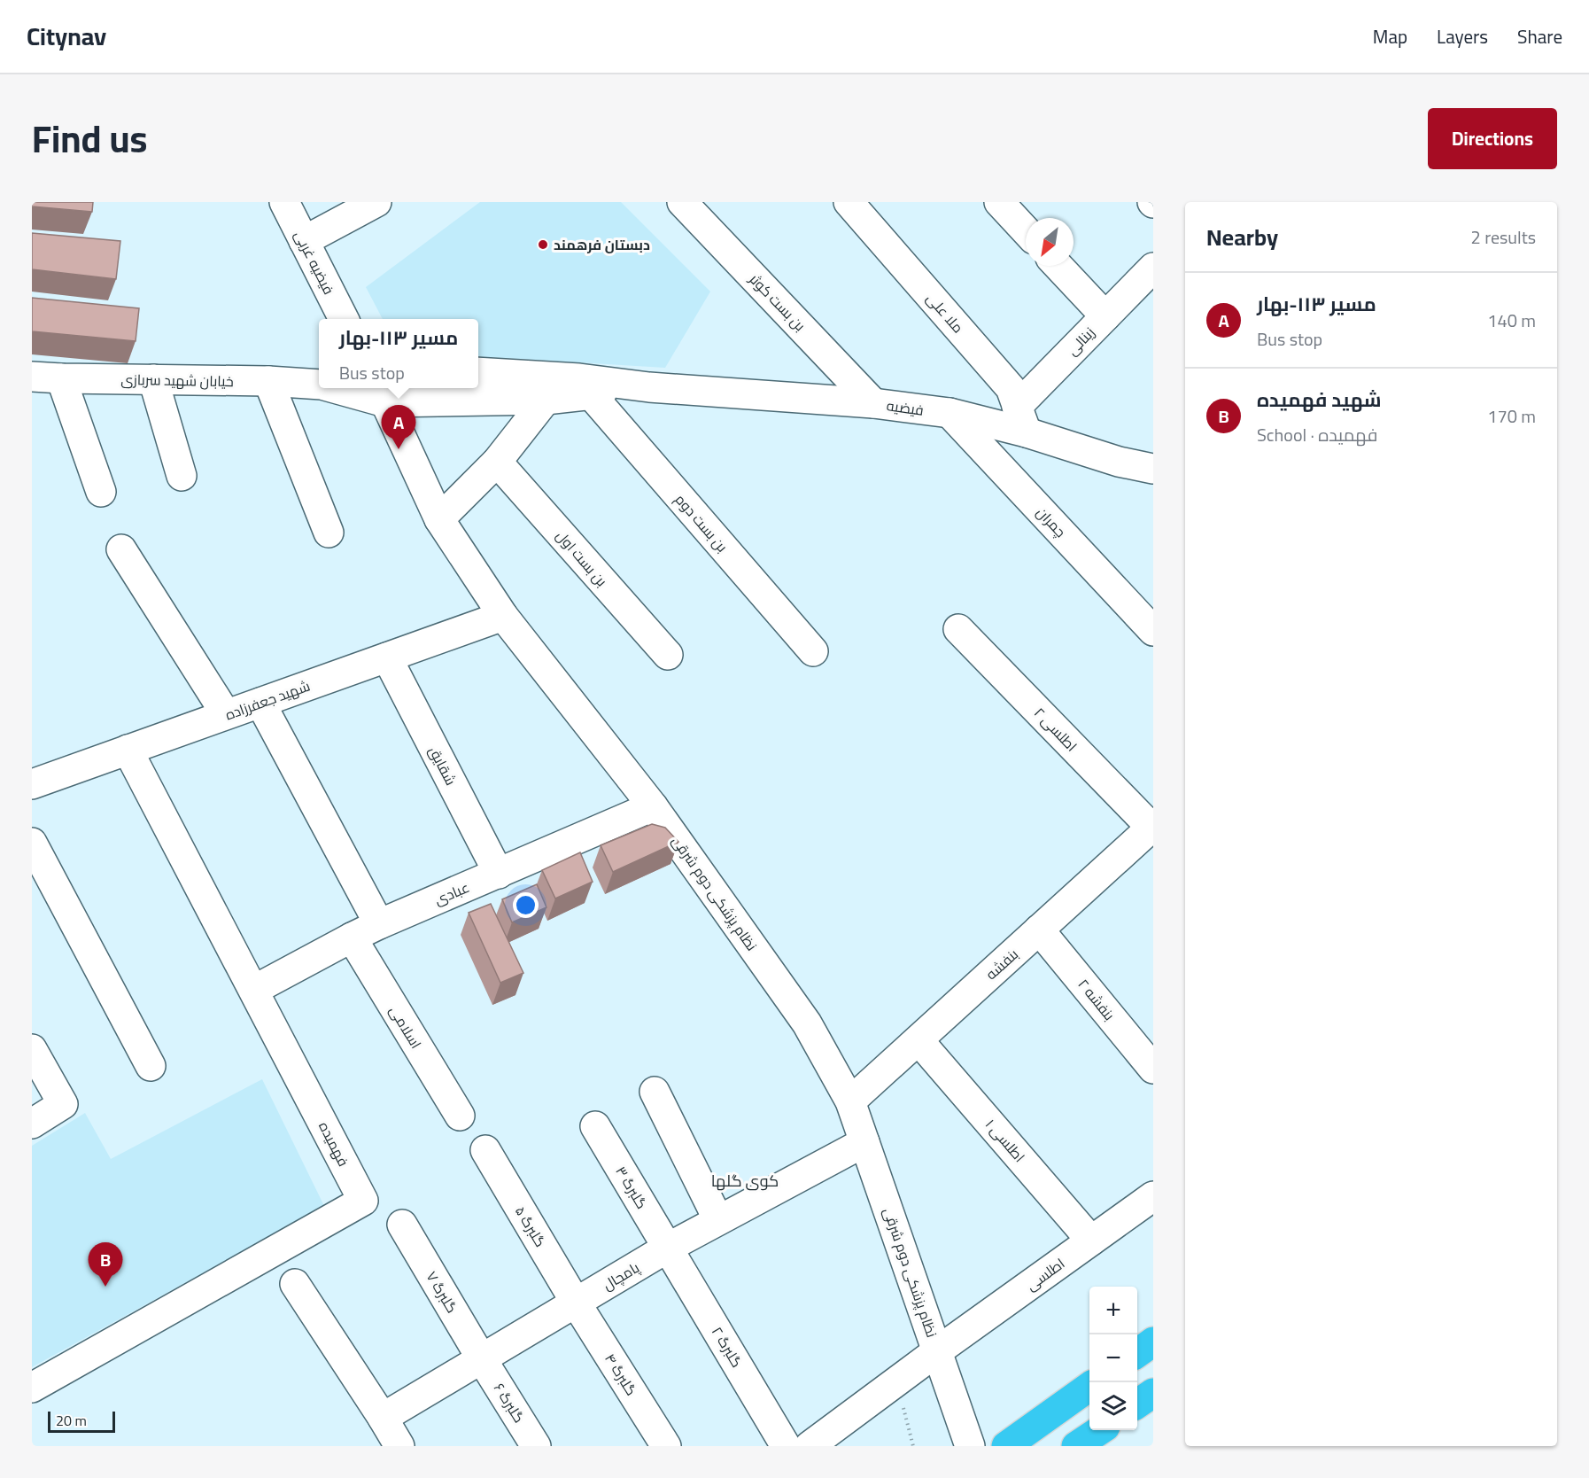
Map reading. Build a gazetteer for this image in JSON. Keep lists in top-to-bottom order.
{
  "streets": {
    "street": [
      "فیضیه غربی",
      "بن بست کوثر",
      "ملا علی",
      "زینالی",
      "خیابان شهید سربازی",
      "فیضیه",
      "چمران",
      "بن بست دوم",
      "بن بست اول",
      "شهید جعفرزاده",
      "اطلسی ۲",
      "شقایق",
      "عبادی",
      "نظام پزشکی دوم شرقی",
      "بنفشه",
      "بنفشه ۲",
      "اسلامی",
      "اطلسی ۱",
      "فهمیده",
      "گلبرگ ۳",
      "گلبرگ ۵",
      "اطلسی",
      "پامچال",
      "گلبرگ ۷",
      "گلبرگ ۲",
      "گلبرگ ۴",
      "گلبرگ ۶"
    ]
  },
  "crossings": [
    ["بن بست کوثر", "فیضیه"],
    ["ملا علی", "زینالی"],
    ["ملا علی", "فیضیه"],
    ["زینالی", "فیضیه"],
    ["فیضیه", "چمران"],
    ["فیضیه", "بن بست دوم"],
    ["فیضیه", "نظام پزشکی دوم شرقی"],
    ["شهید جعفرزاده", "شقایق"],
    ["شهید جعفرزاده", "نظام پزشکی دوم شرقی"],
    ["شهید جعفرزاده", "فهمیده"],
    ["اطلسی ۲", "بنفشه"],
    ["شقایق", "عبادی"],
    ["عبادی", "نظام پزشکی دوم شرقی"],
    ["عبادی", "اسلامی"],
    ["عبادی", "فهمیده"],
    ["نظام پزشکی دوم شرقی", "بنفشه"],
    ["نظام پزشکی دوم شرقی", "اطلسی"],
    ["نظام پزشکی دوم شرقی", "پامچال"],
    ["بنفشه", "بنفشه ۲"],
    ["بنفشه", "اطلسی ۱"],
    ["اطلسی ۱", "اطلسی"],
    ["گلبرگ ۳", "پامچال"],
    ["گلبرگ ۳", "گلبرگ ۲"],
    ["گلبرگ ۵", "پامچال"],
    ["گلبرگ ۵", "گلبرگ ۴"],
    ["پامچال", "گلبرگ ۷"],
    ["پامچال", "گلبرگ ۲"],
    ["پامچال", "گلبرگ ۴"],
    ["پامچال", "گلبرگ ۶"],
    ["گلبرگ ۷", "گلبرگ ۶"]
  ],
  "districts": ["کوی گلها"],
  "places": ["دبستان فرهمند"],
  "scale_bar": "20 m",
  "north": "bottom left",
  "page": {
    "header": "Citynav",
    "nav": ["Map", "Layers", "Share"],
    "title": "Find us",
    "buttons": "Directions",
    "heading": ["Nearby", "2 results"],
    "list": [
      {
        "mark": "A",
        "name": "مسیر ۱۱۳-بهار",
        "note": "Bus stop",
        "value": "140 m"
      },
      {
        "mark": "B",
        "name": "شهید فهمیده",
        "note": "School · فهمیده",
        "value": "170 m"
      }
    ],
    "popup": ["مسیر ۱۱۳-بهار", "Bus stop"],
    "pins": ["A", "B"],
    "map_buttons": ["+", "−"],
    "scale": "20 m"
  }
}
